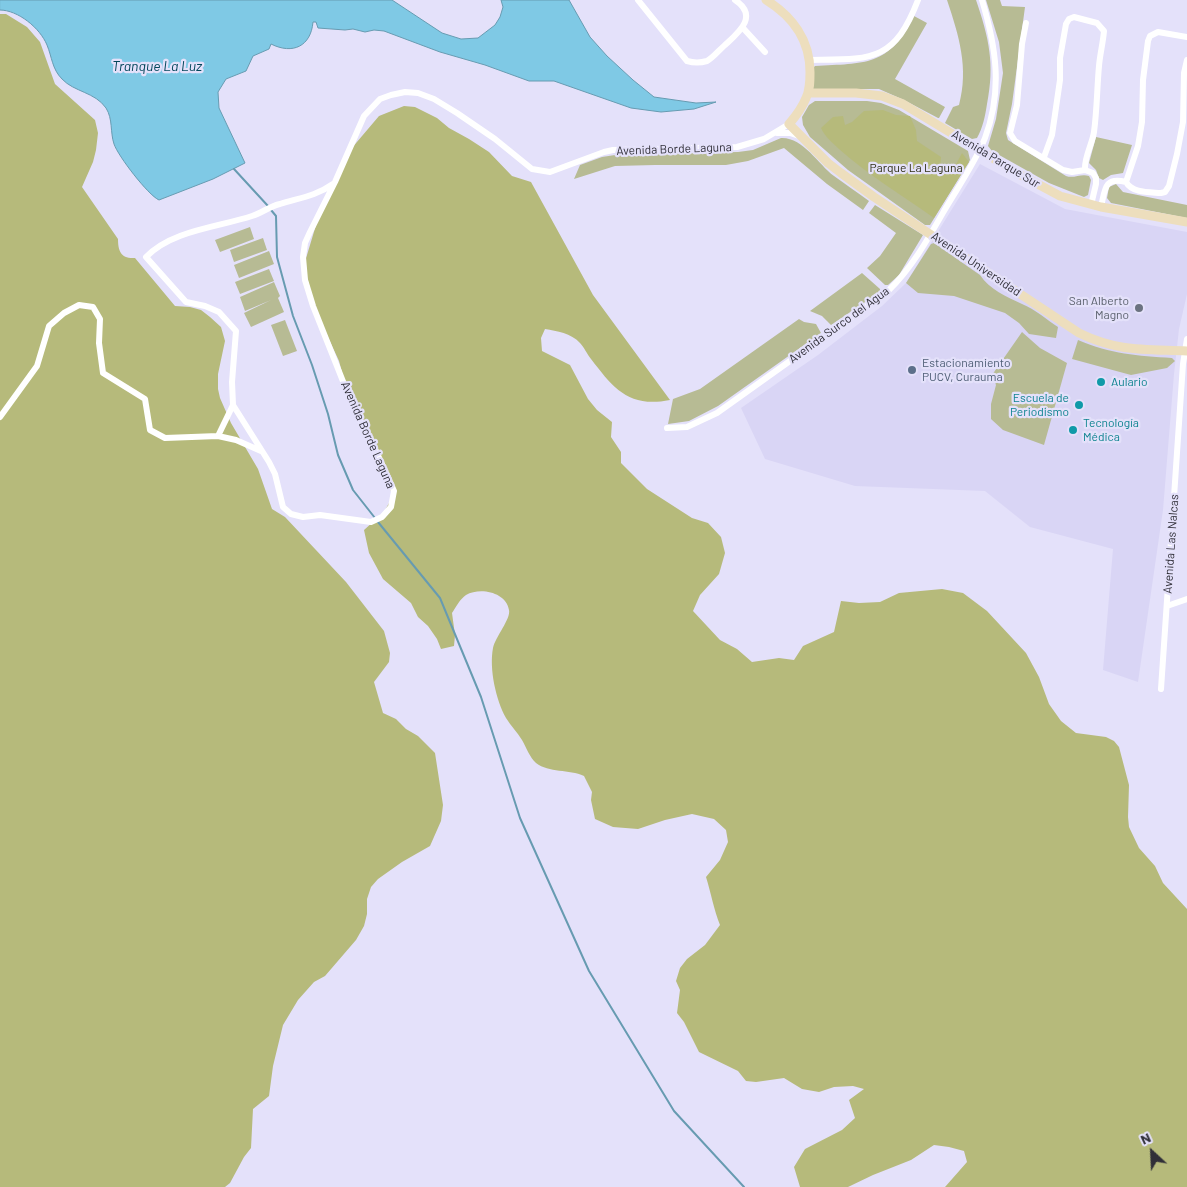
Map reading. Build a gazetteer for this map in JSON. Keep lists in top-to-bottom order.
{
  "streets": {
    "street": [
      "Avenida Borde Laguna",
      "Avenida Parque Sur",
      "Avenida Universidad",
      "Avenida Surco del Agua",
      "Avenida Las Nalcas"
    ]
  },
  "crossings": [
    ["Avenida Borde Laguna", "Avenida Parque Sur"],
    ["Avenida Borde Laguna", "Avenida Universidad"],
    ["Avenida Parque Sur", "Avenida Surco del Agua"],
    ["Avenida Universidad", "Avenida Surco del Agua"],
    ["Avenida Universidad", "Avenida Las Nalcas"]
  ],
  "water": ["Tranque La Luz"],
  "parks": ["Parque La Laguna"],
  "places": [
    "San Alberto Magno",
    "Estacionamiento PUCV, Curauma",
    "Aulario",
    "Escuela de Periodismo",
    "Tecnología Médica"
  ],
  "north": "top left"
}
